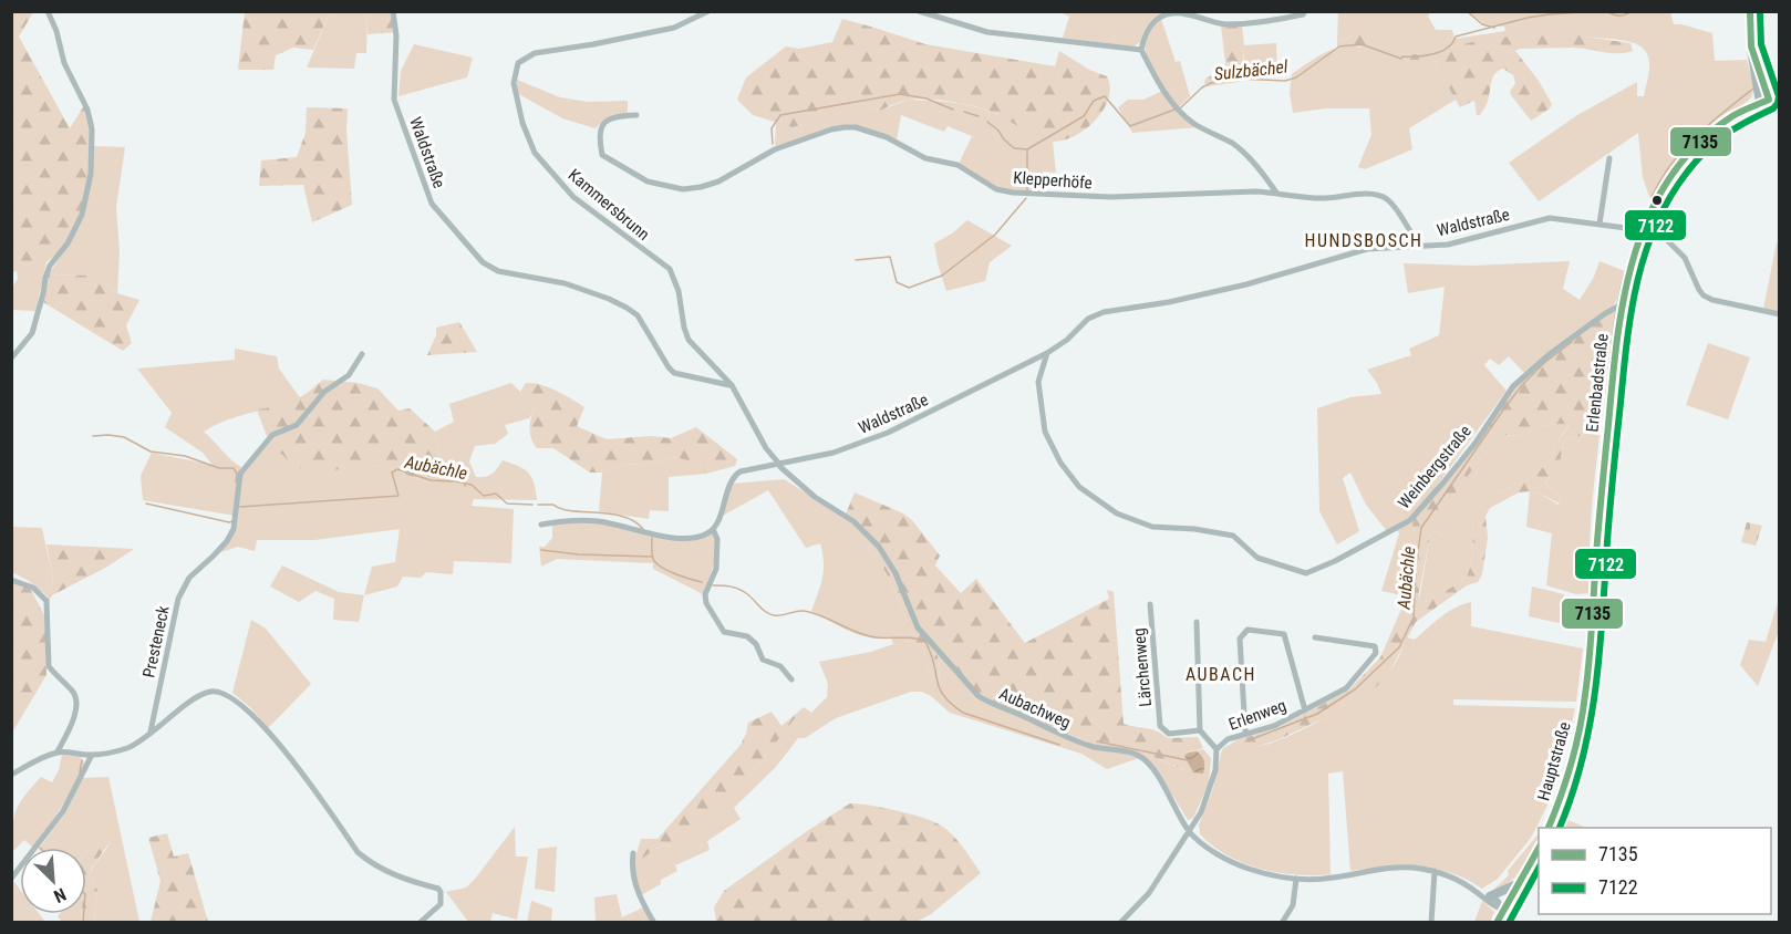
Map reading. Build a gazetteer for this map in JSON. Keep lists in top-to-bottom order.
{
  "streets": {
    "main road": ["Erlenbadstraße", "Hauptstraße"],
    "street": [
      "Waldstraße",
      "Klepperhöfe",
      "Kammersbrunn",
      "Weinbergstraße",
      "Presteneck",
      "Lärchenweg",
      "Aubachweg",
      "Erlenweg"
    ]
  },
  "crossings": [
    ["Waldstraße", "Klepperhöfe"],
    ["Waldstraße", "Kammersbrunn"],
    ["Waldstraße", "Erlenbadstraße"],
    ["Waldstraße", "Weinbergstraße"],
    ["Waldstraße", "Aubachweg"],
    ["Erlenbadstraße", "Weinbergstraße"],
    ["Erlenbadstraße", "Hauptstraße"],
    ["Aubachweg", "Erlenweg"]
  ],
  "districts": ["HUNDSBOSCH", "AUBACH"],
  "water": ["Sulzbächel", "Aubächle"],
  "lines": ["transit line 7135", "transit line 7122"],
  "legend": ["7135", "7122"],
  "north": "bottom right"
}
